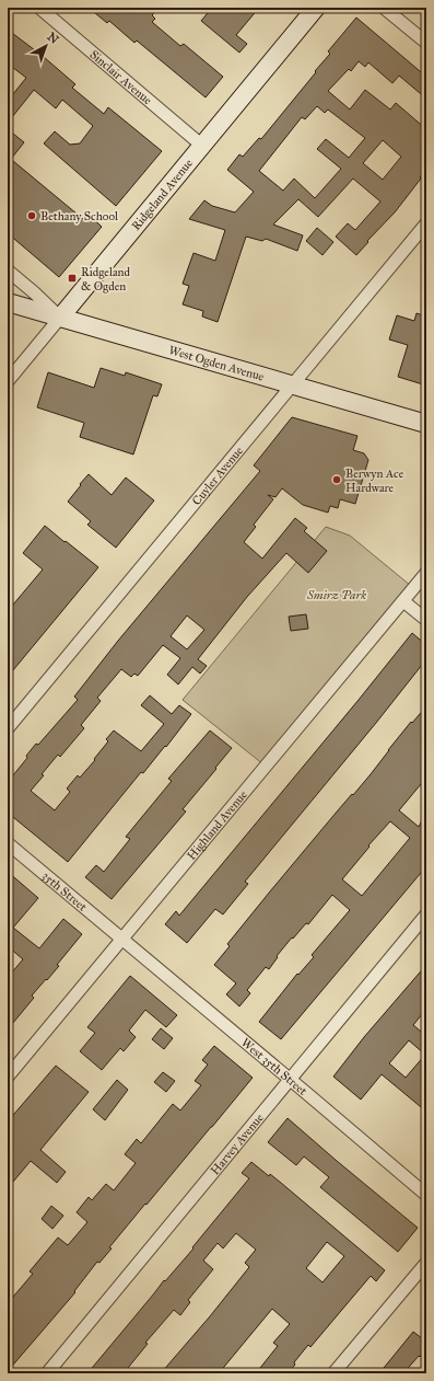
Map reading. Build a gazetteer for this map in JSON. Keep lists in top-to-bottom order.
{
  "streets": {
    "main road": ["Ridgeland Avenue", "West Ogden Avenue"],
    "street": [
      "Sinclair Avenue",
      "Cuyler Avenue",
      "Highland Avenue",
      "35th Street",
      "West 35th Street",
      "Harvey Avenue"
    ]
  },
  "crossings": [
    ["Sinclair Avenue", "Ridgeland Avenue"],
    ["Ridgeland Avenue", "West Ogden Avenue"],
    ["West Ogden Avenue", "Cuyler Avenue"],
    ["Highland Avenue", "35th Street"],
    ["Highland Avenue", "West 35th Street"],
    ["35th Street", "West 35th Street"],
    ["West 35th Street", "Harvey Avenue"]
  ],
  "parks": ["Smirz Park"],
  "places": {
    "other": ["Bethany School", "Berwyn Ace Hardware"],
    "transit": ["Ridgeland & Ogden"]
  },
  "north": "top right"
}
